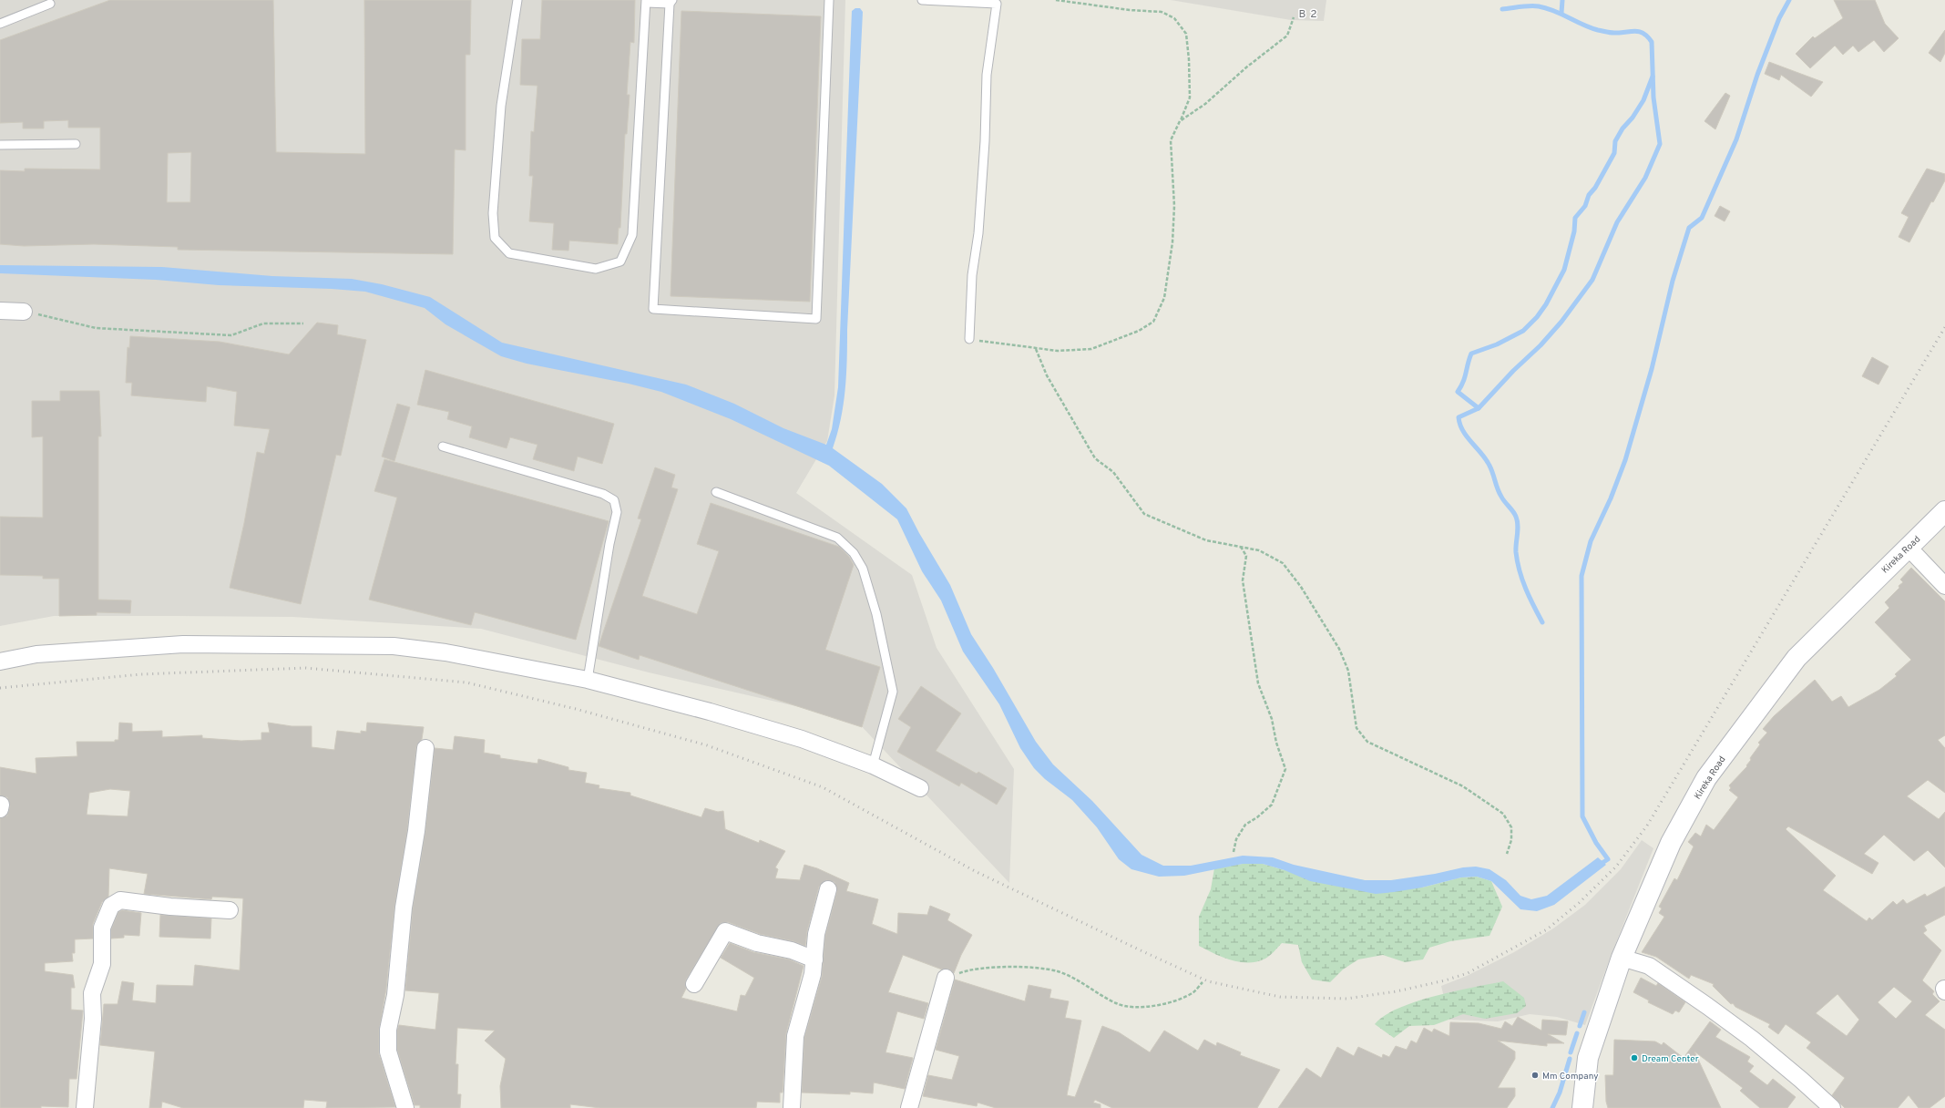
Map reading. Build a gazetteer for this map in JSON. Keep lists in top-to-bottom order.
{
  "streets": {
    "main road": ["Kireka Road"]
  },
  "districts": ["B 2"],
  "places": ["Dream Center", "Mm Company"]
}
